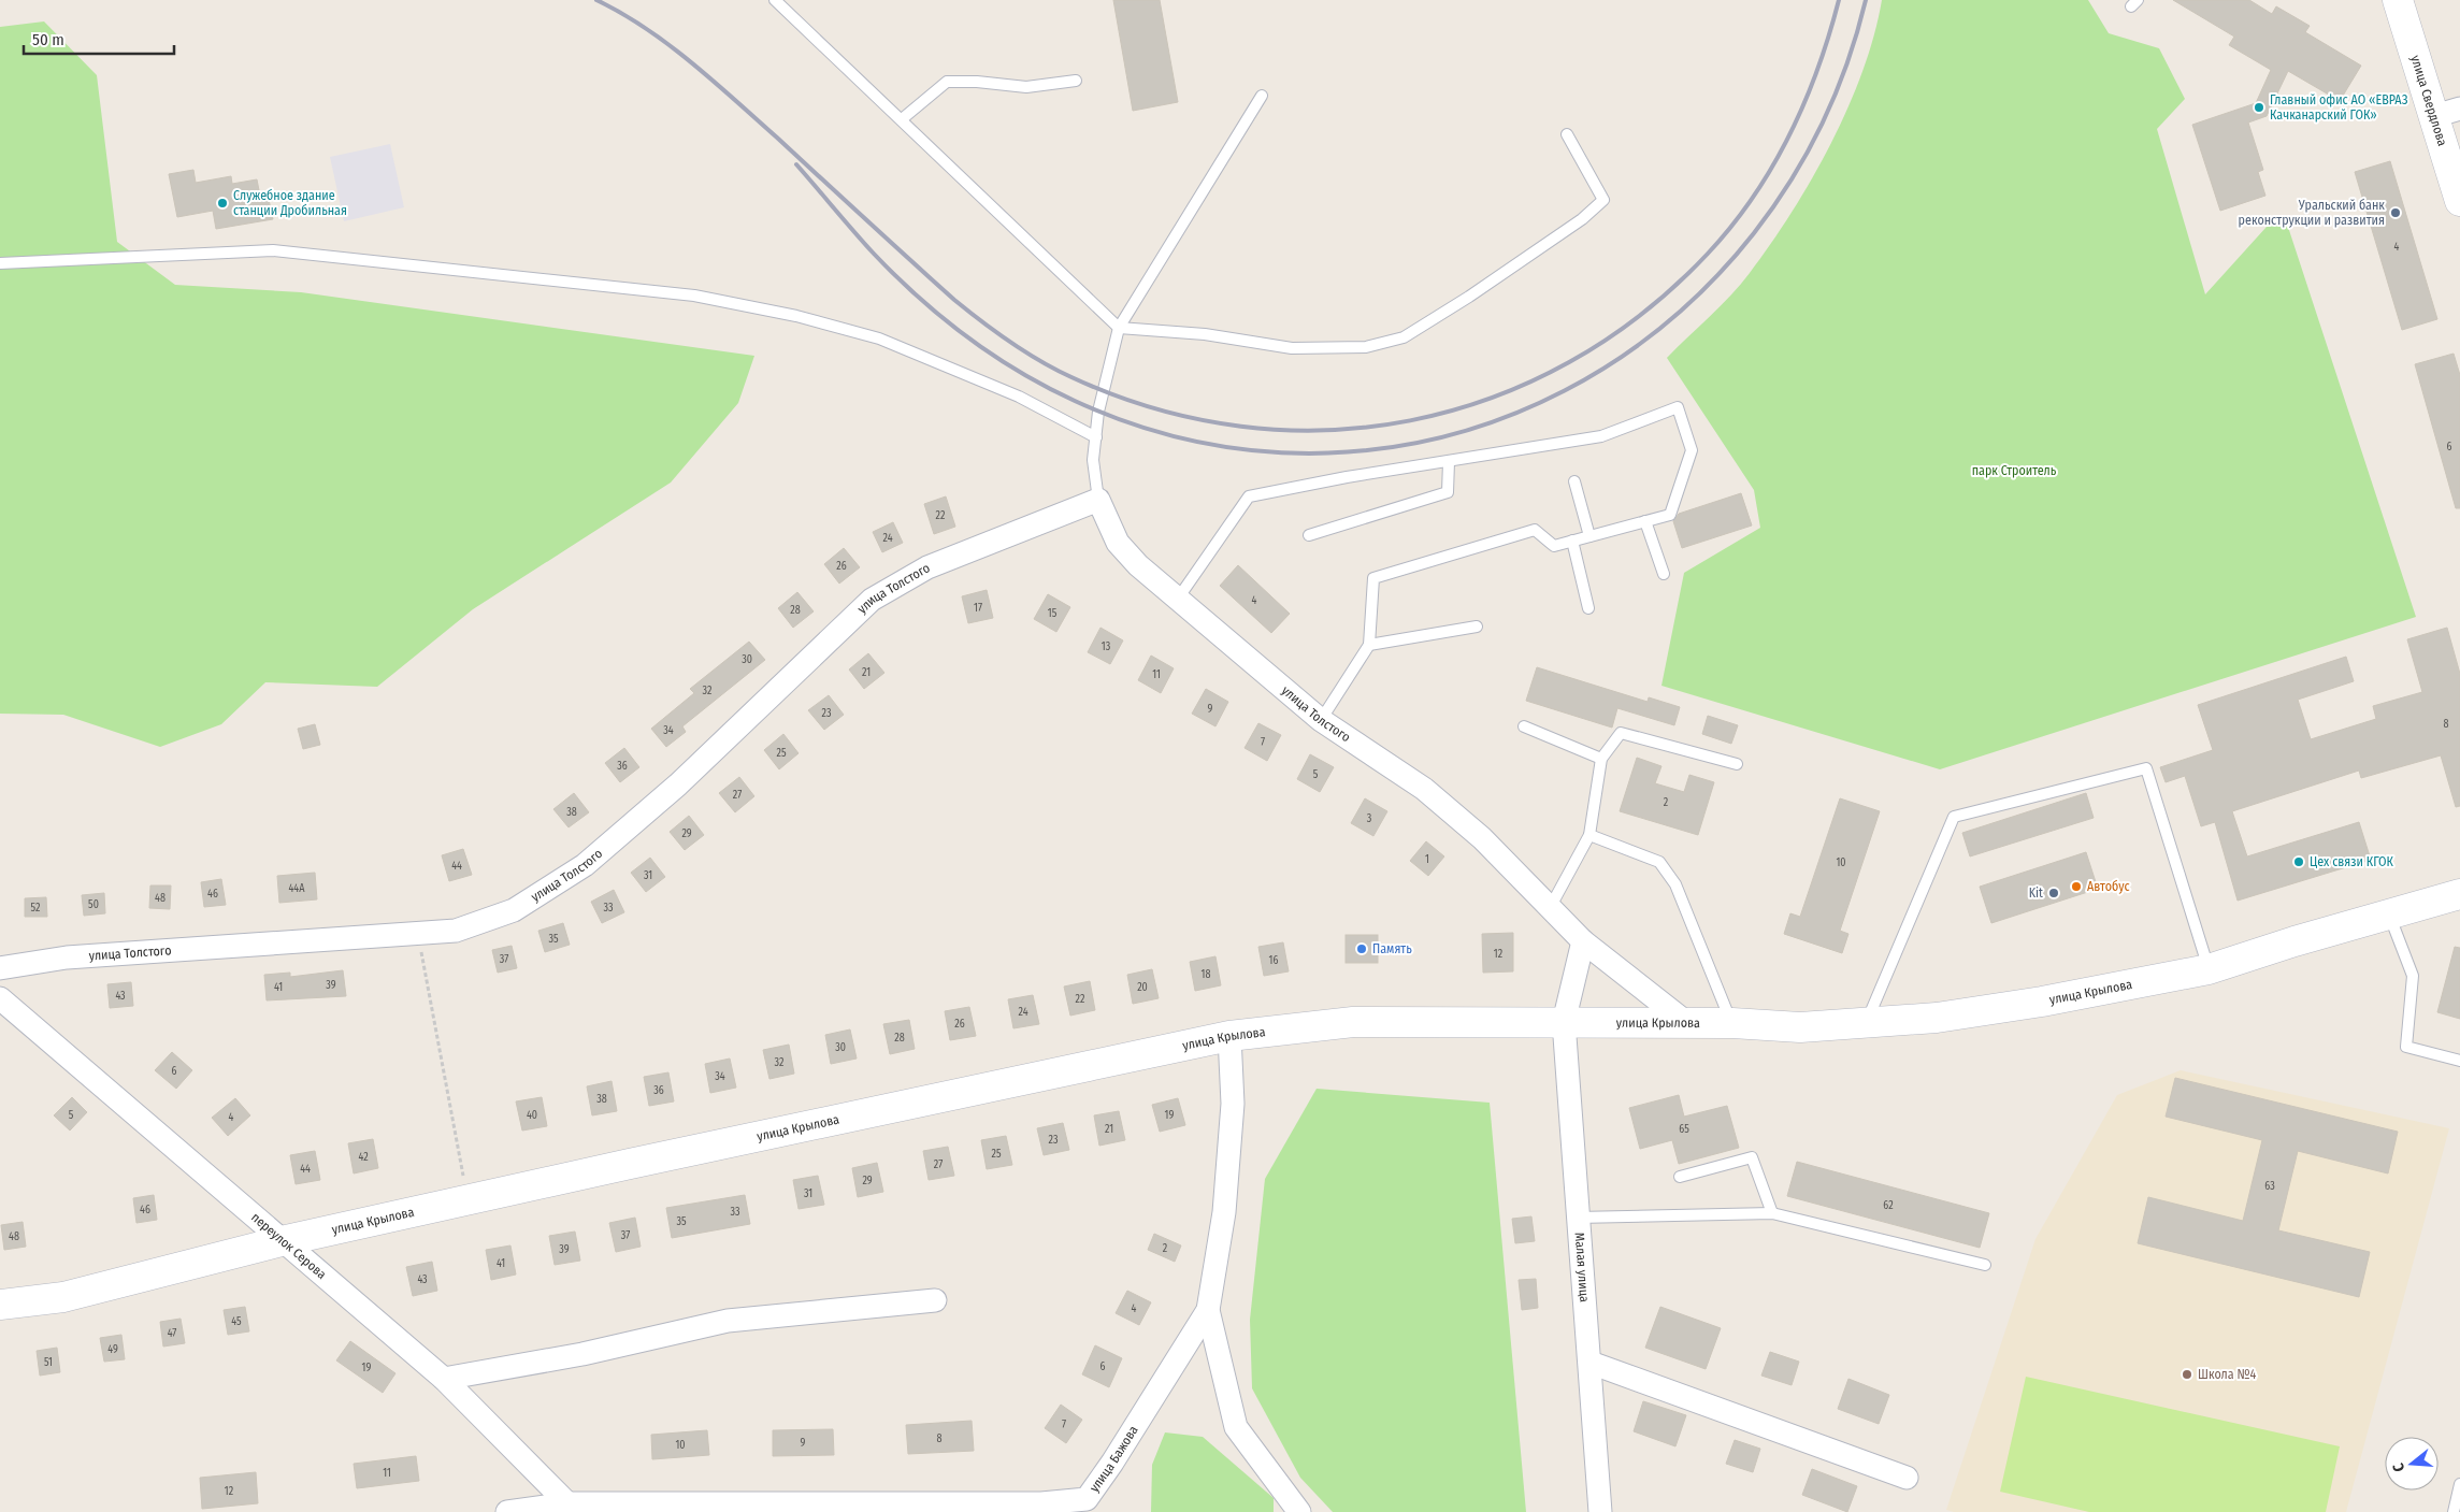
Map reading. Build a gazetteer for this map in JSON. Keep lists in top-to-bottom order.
{
  "streets": {
    "main road": ["улица Свердлова", "улица Крылова"],
    "street": [
      "улица Толстого",
      "переулок Серова",
      "Малая улица",
      "улица Бажова"
    ]
  },
  "crossings": [
    ["улица Толстого", "улица Крылова"],
    ["улица Толстого", "Малая улица"],
    ["улица Крылова", "переулок Серова"],
    ["улица Крылова", "Малая улица"],
    ["переулок Серова", "улица Бажова"]
  ],
  "parks": ["парк Строитель"],
  "places": [
    "Главный офис АО «ЕВРАЗ Качканарский ГОК»",
    "Служебное здание станции Дробильная",
    "Уральский банк реконструкции и развития",
    "Цех связи КГОК",
    "Автобус",
    "Kit",
    "Память",
    "Школа №4"
  ],
  "house_numbers": [
    "4",
    "6",
    "22",
    "24",
    "26",
    "4",
    "17",
    "28",
    "15",
    "13",
    "30",
    "21",
    "11",
    "32",
    "9",
    "23",
    "8",
    "34",
    "7",
    "25",
    "36",
    "5",
    "27",
    "2",
    "38",
    "3",
    "29",
    "1",
    "10",
    "44",
    "31",
    "44А",
    "46",
    "48",
    "50",
    "52",
    "33",
    "35",
    "12",
    "37",
    "16",
    "18",
    "39",
    "41",
    "20",
    "43",
    "22",
    "24",
    "26",
    "28",
    "30",
    "32",
    "6",
    "34",
    "36",
    "38",
    "5",
    "40",
    "19",
    "4",
    "21",
    "65",
    "23",
    "25",
    "42",
    "27",
    "44",
    "29",
    "63",
    "31",
    "62",
    "46",
    "33",
    "35",
    "37",
    "48",
    "2",
    "39",
    "41",
    "43",
    "4",
    "45",
    "47",
    "49",
    "51",
    "6",
    "19",
    "7",
    "8",
    "9",
    "10",
    "11",
    "12"
  ],
  "scale_bar": "50 m",
  "north": "left"
}
